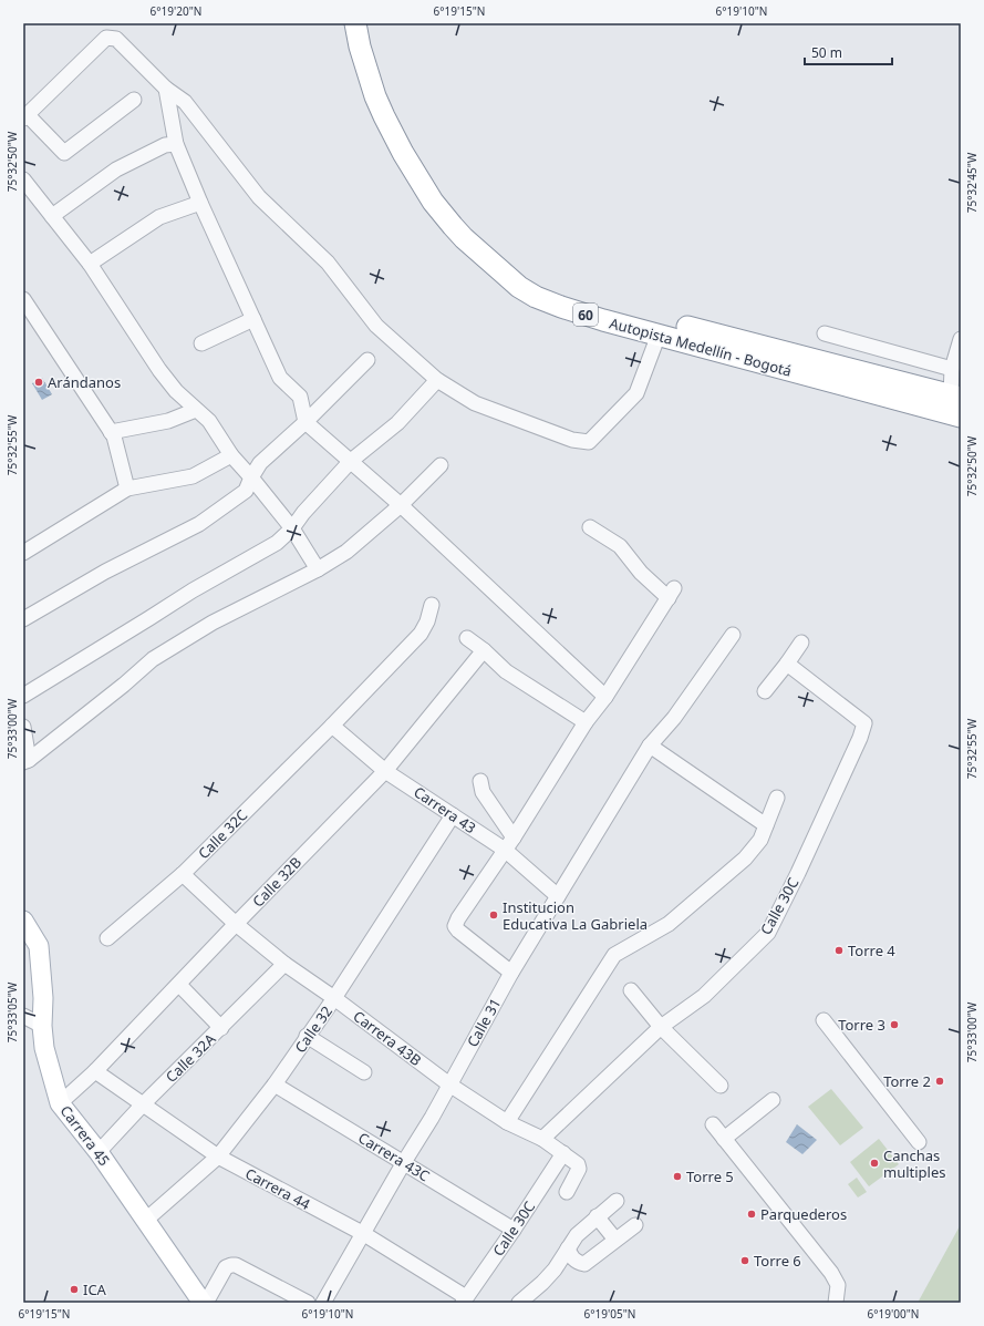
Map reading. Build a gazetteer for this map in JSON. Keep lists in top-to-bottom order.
{
  "streets": {
    "highway": ["60", "Autopista Medellín - Bogotá"],
    "main road": ["Carrera 45"],
    "street": [
      "Carrera 43",
      "Calle 32C",
      "Calle 32B",
      "Calle 30C",
      "Calle 31",
      "Calle 32",
      "Carrera 43B",
      "Calle 32A",
      "Carrera 43C",
      "Carrera 44"
    ]
  },
  "crossings": [
    ["Carrera 43", "Calle 32C"],
    ["Carrera 43", "Calle 32B"],
    ["Carrera 43", "Calle 31"],
    ["Carrera 43", "Calle 32"],
    ["Calle 32C", "Carrera 43B"],
    ["Calle 32B", "Carrera 43B"],
    ["Calle 32B", "Carrera 45"],
    ["Calle 32B", "Carrera 44"],
    ["Calle 30C", "Carrera 43B"],
    ["Calle 30C", "Carrera 43C"],
    ["Calle 30C", "Carrera 44"],
    ["Calle 31", "Carrera 43B"],
    ["Calle 31", "Carrera 43C"],
    ["Calle 31", "Carrera 44"],
    ["Calle 32", "Carrera 43B"],
    ["Calle 32", "Carrera 45"],
    ["Calle 32", "Carrera 43C"],
    ["Calle 32", "Carrera 44"],
    ["Carrera 43B", "Calle 32A"],
    ["Calle 32A", "Carrera 45"],
    ["Calle 32A", "Carrera 44"]
  ],
  "places": [
    "Arándanos",
    "Institucion Educativa La Gabriela",
    "Torre 4",
    "Torre 3",
    "Torre 2",
    "Canchas multiples",
    "Torre 5",
    "Parquederos",
    "Torre 6",
    "ICA"
  ],
  "scale_bar": "50 m",
  "coordinates": [
    "6°19'20\"N",
    "6°19'15\"N",
    "6°19'10\"N",
    "75°32'50\"W",
    "75°32'45\"W",
    "75°32'55\"W",
    "75°33'00\"W",
    "75°33'05\"W",
    "6°19'05\"N",
    "6°19'00\"N"
  ]
}
